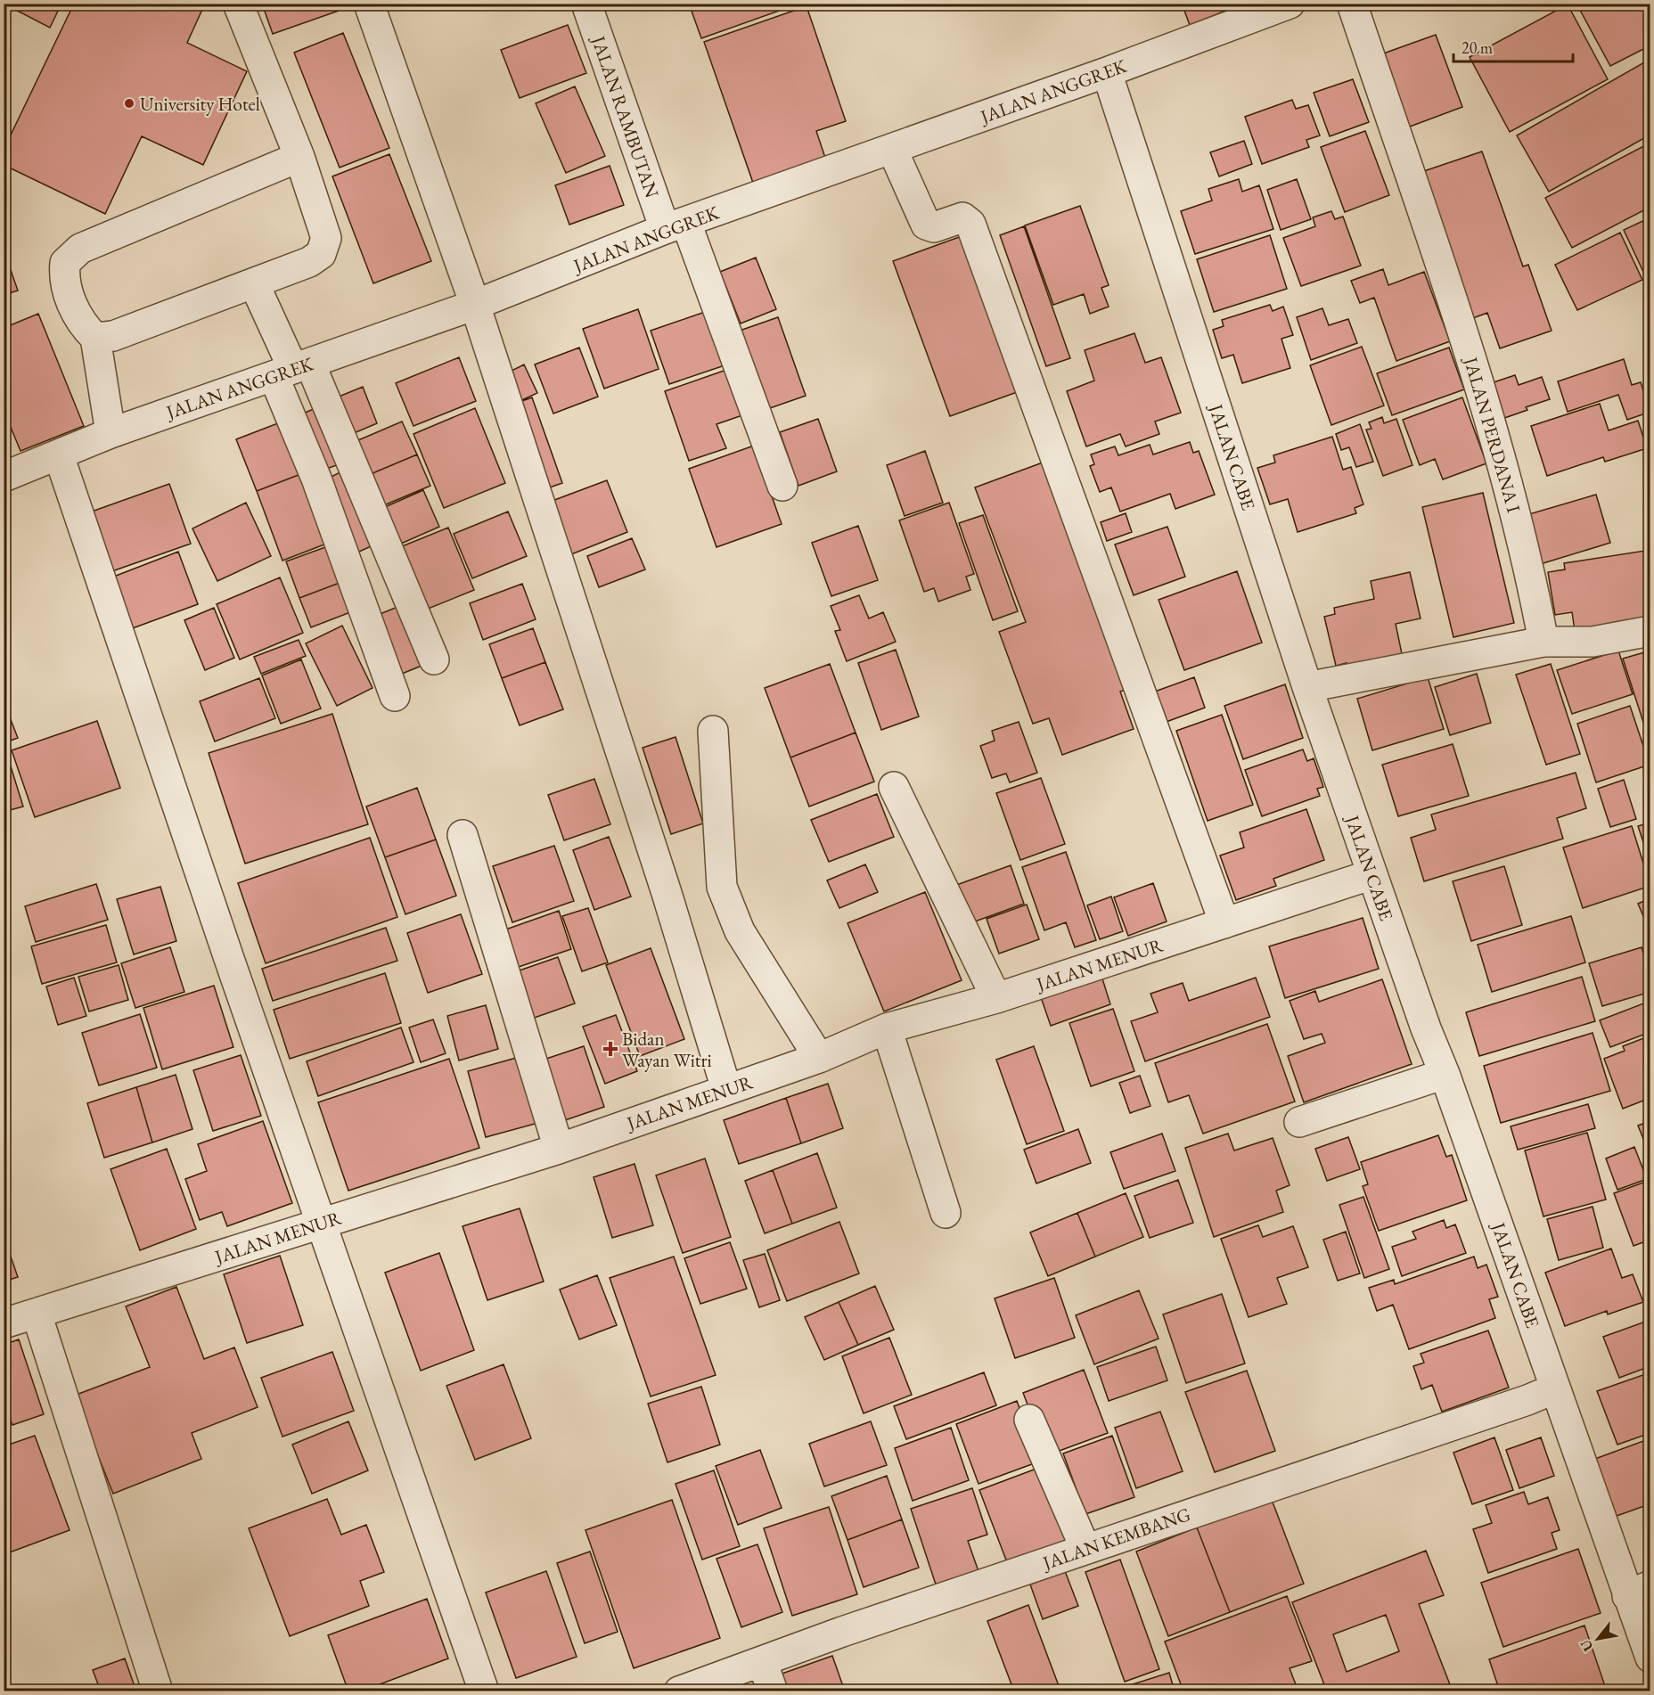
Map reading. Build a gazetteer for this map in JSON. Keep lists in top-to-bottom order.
{
  "streets": {
    "street": [
      "JALAN ANGGREK",
      "JALAN RAMBUTAN",
      "JALAN PERDANA I",
      "JALAN CABE",
      "JALAN MENUR",
      "JALAN KEMBANG"
    ]
  },
  "crossings": [
    ["JALAN ANGGREK", "JALAN RAMBUTAN"],
    ["JALAN ANGGREK", "JALAN CABE"],
    ["JALAN CABE", "JALAN MENUR"],
    ["JALAN CABE", "JALAN KEMBANG"]
  ],
  "places": {
    "other": ["University Hotel"],
    "health": ["Bidan Wayan Witri"]
  },
  "scale_bar": "20 m",
  "north": "bottom left"
}
